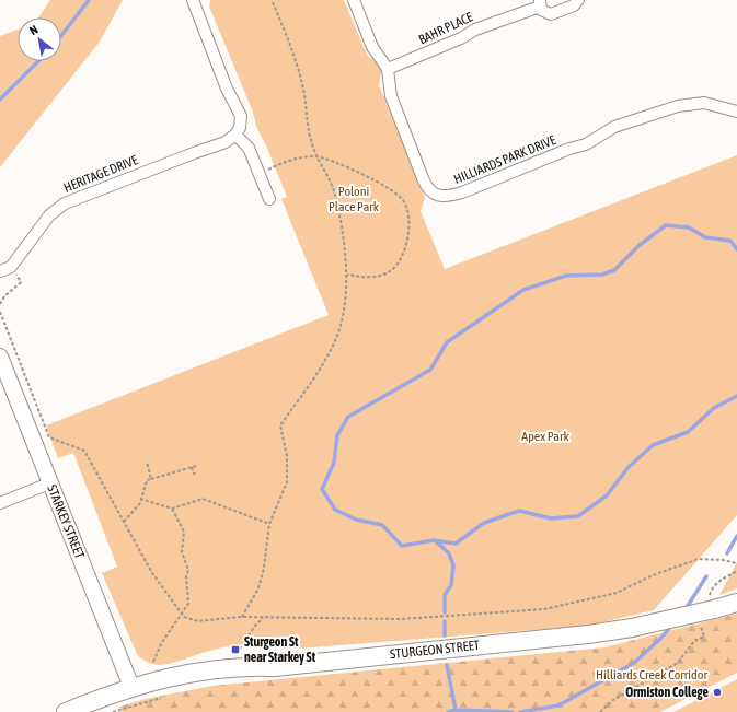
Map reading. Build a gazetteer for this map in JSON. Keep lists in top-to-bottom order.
{
  "streets": {
    "main road": ["STURGEON STREET"],
    "street": [
      "BAHR PLACE",
      "HILLIARDS PARK DRIVE",
      "HERITAGE DRIVE",
      "STARKEY STREET"
    ]
  },
  "crossings": [
    ["BAHR PLACE", "HILLIARDS PARK DRIVE"],
    ["STARKEY STREET", "STURGEON STREET"]
  ],
  "parks": ["Poloni Place Park", "Apex Park", "Hilliards Creek Corridor"],
  "places": {
    "transit": ["Sturgeon St near Starkey St"],
    "other": ["Ormiston College"]
  },
  "north": "top left"
}
